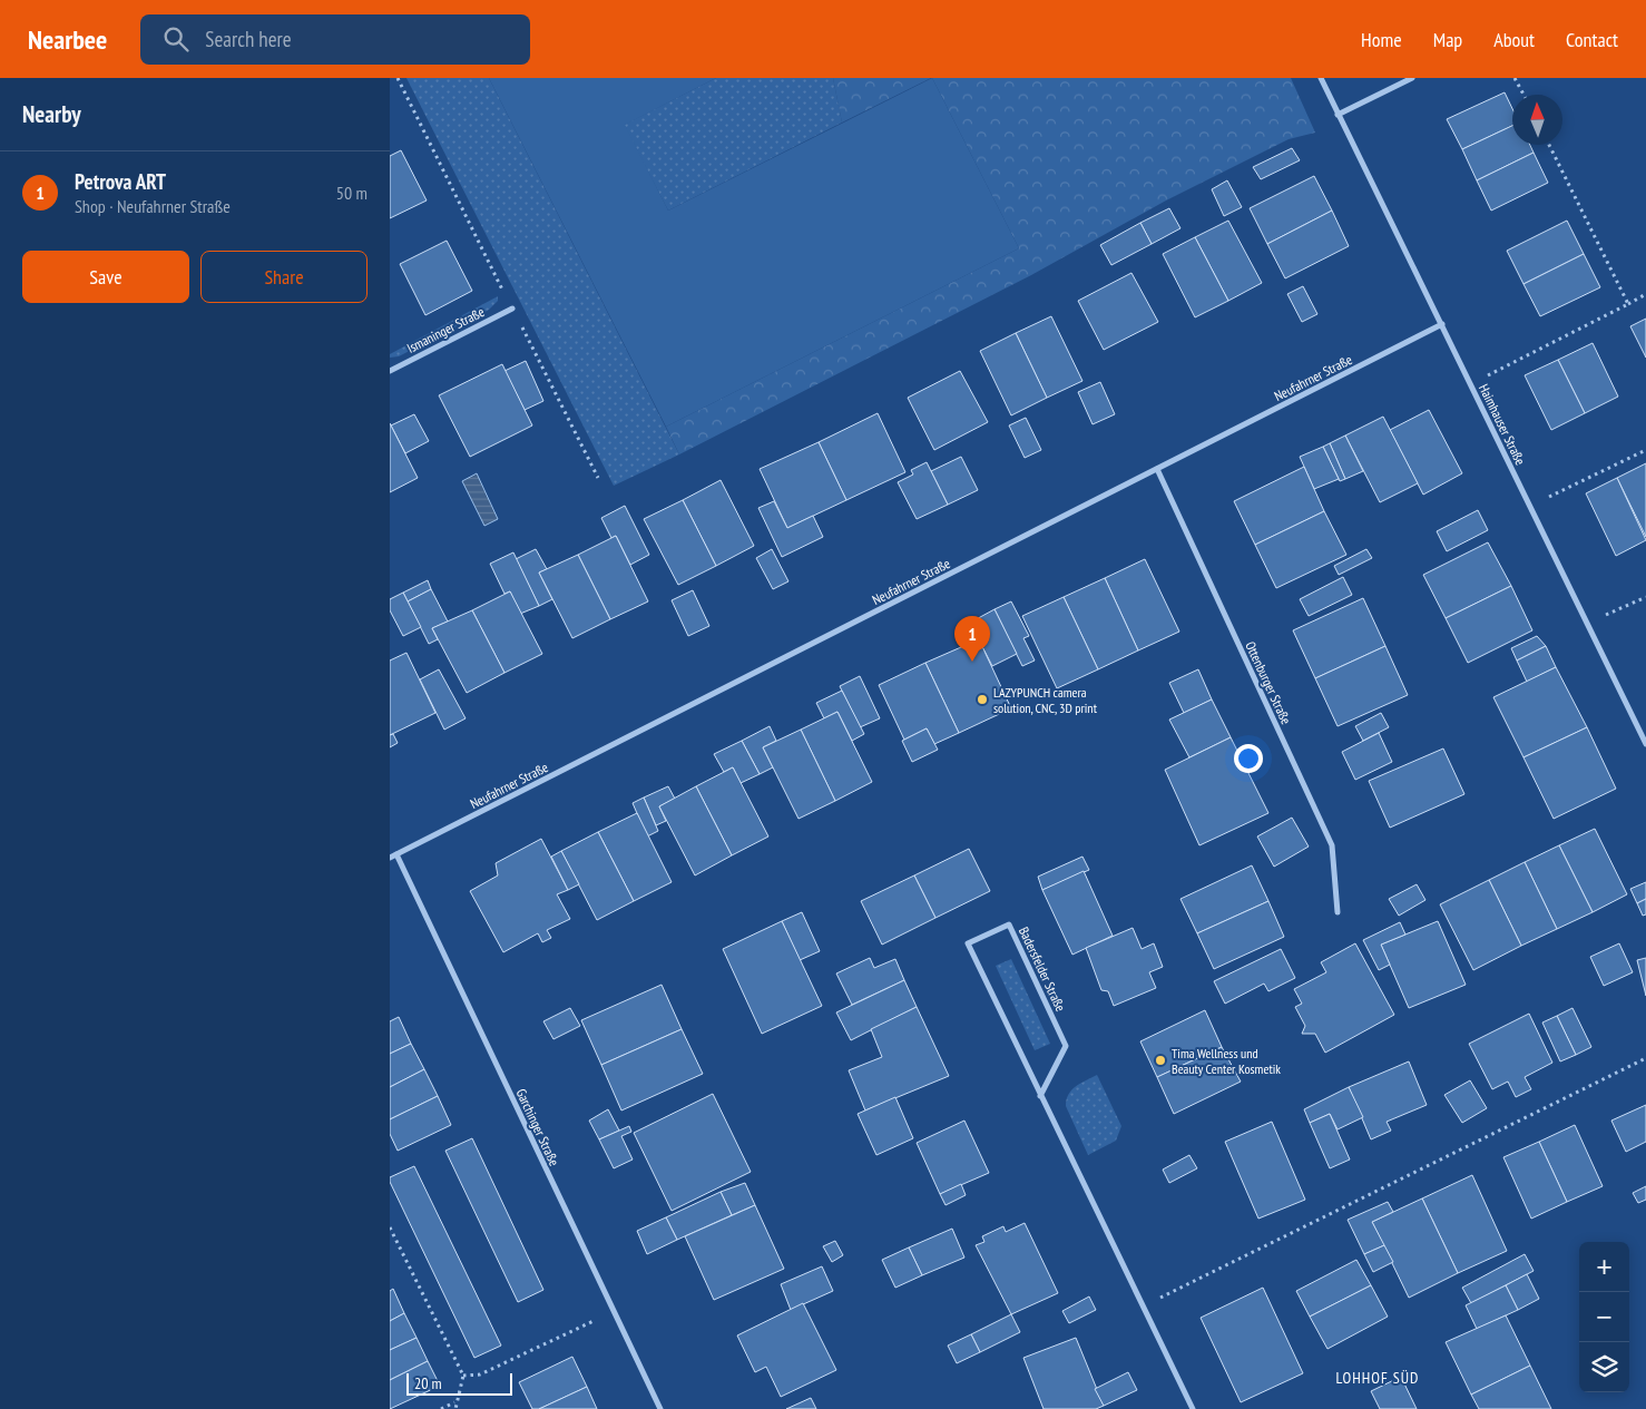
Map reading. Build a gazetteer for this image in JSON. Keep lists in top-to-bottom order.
{
  "streets": {
    "street": [
      "Ismaninger Straße",
      "Neufahrner Straße",
      "Haimhauser Straße",
      "Ottenburger Straße",
      "Badersfelder Straße",
      "Garchinger Straße"
    ]
  },
  "crossings": [
    ["Neufahrner Straße", "Haimhauser Straße"],
    ["Neufahrner Straße", "Ottenburger Straße"],
    ["Neufahrner Straße", "Garchinger Straße"]
  ],
  "districts": ["LOHHOF SÜD"],
  "places": ["LAZYPUNCH camera solution, CNC, 3D print", "Tima Wellness und Beauty Center Kosmetik"],
  "scale_bar": "20 m",
  "north": "top",
  "page": {
    "header": "Nearbee",
    "search": "Search here",
    "nav": [
      "Home",
      "Map",
      "About",
      "Contact"
    ],
    "heading": "Nearby",
    "list": [
      {
        "mark": "1",
        "name": "Petrova ART",
        "note": "Shop · Neufahrner Straße",
        "value": "50 m"
      }
    ],
    "buttons": ["Save", "Share"],
    "pins": "1",
    "map_buttons": ["+", "−"],
    "scale": "20 m"
  }
}
